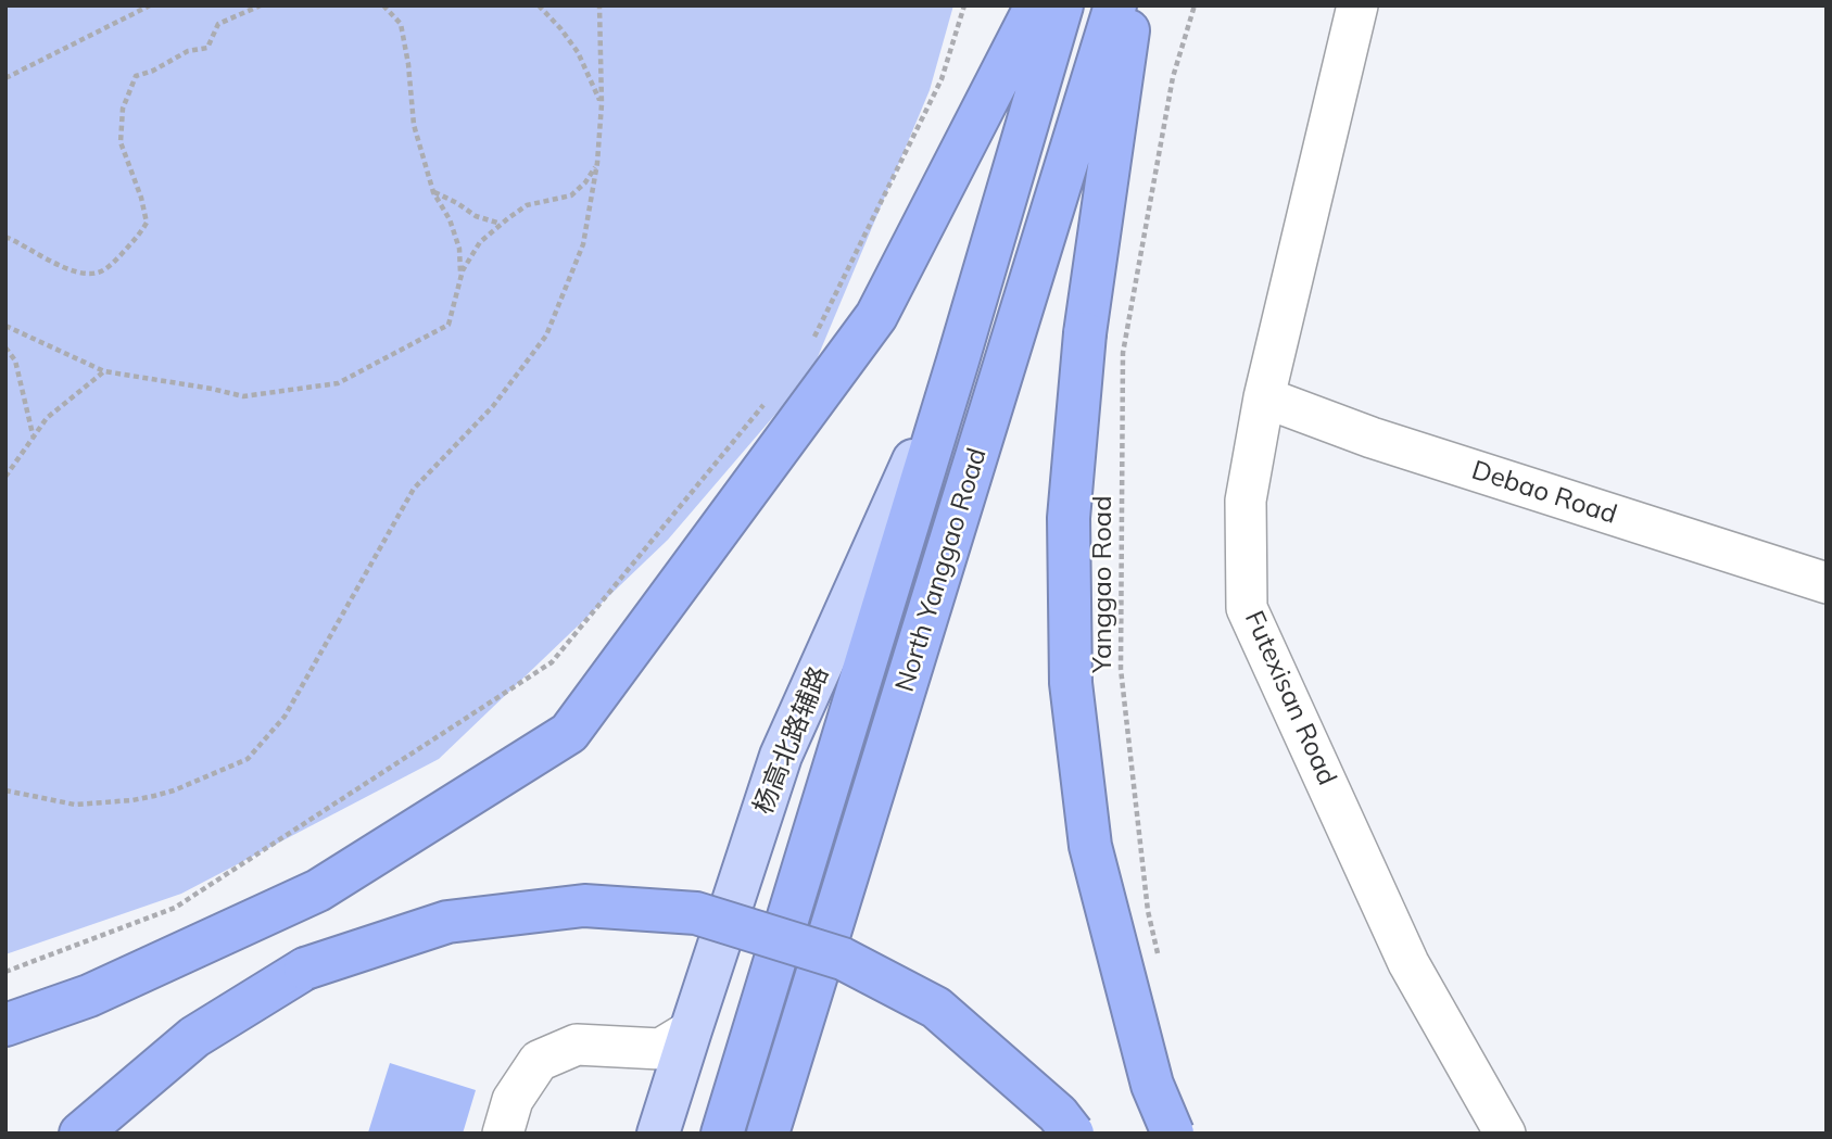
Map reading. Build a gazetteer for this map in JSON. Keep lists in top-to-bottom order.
{
  "streets": {
    "highway": ["North Yanggao Road"],
    "main road": ["杨高北路辅路"],
    "street": ["Debao Road", "Futexisan Road"],
    "path": ["Yanggao Road"]
  },
  "crossings": [
    ["Debao Road", "Futexisan Road"],
    ["North Yanggao Road", "杨高北路辅路"]
  ]
}
